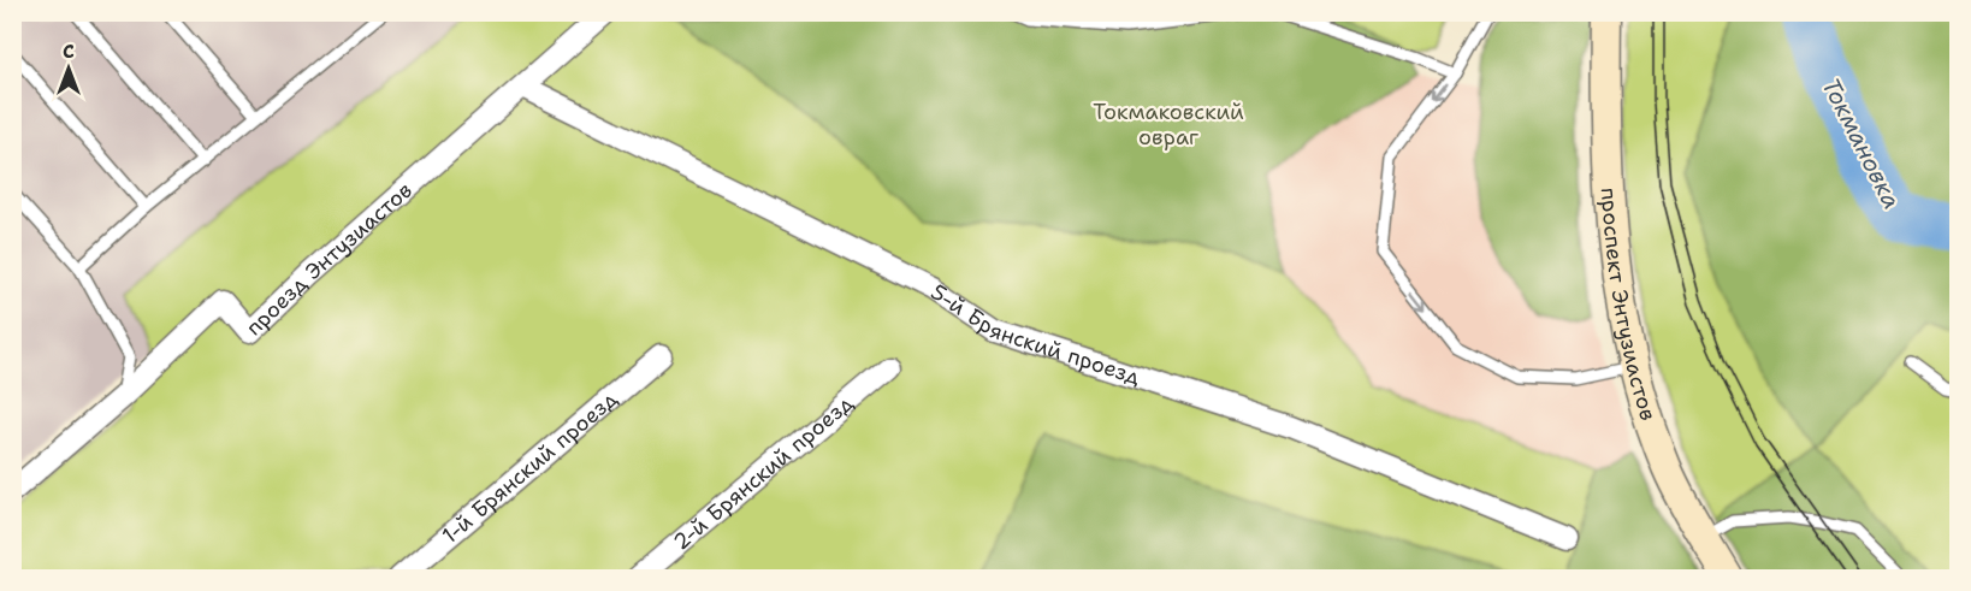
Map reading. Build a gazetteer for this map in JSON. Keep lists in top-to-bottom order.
{
  "streets": {
    "street": [
      "проезд Энтузиастов",
      "проспект Энтузиастов",
      "5-й Брянский проезд",
      "1-й Брянский проезд",
      "2-й Брянский проезд"
    ]
  },
  "crossings": [
    ["проезд Энтузиастов", "5-й Брянский проезд"]
  ],
  "water": ["Токмановка"],
  "parks": ["Токмаковский овраг"],
  "north": "top"
}
